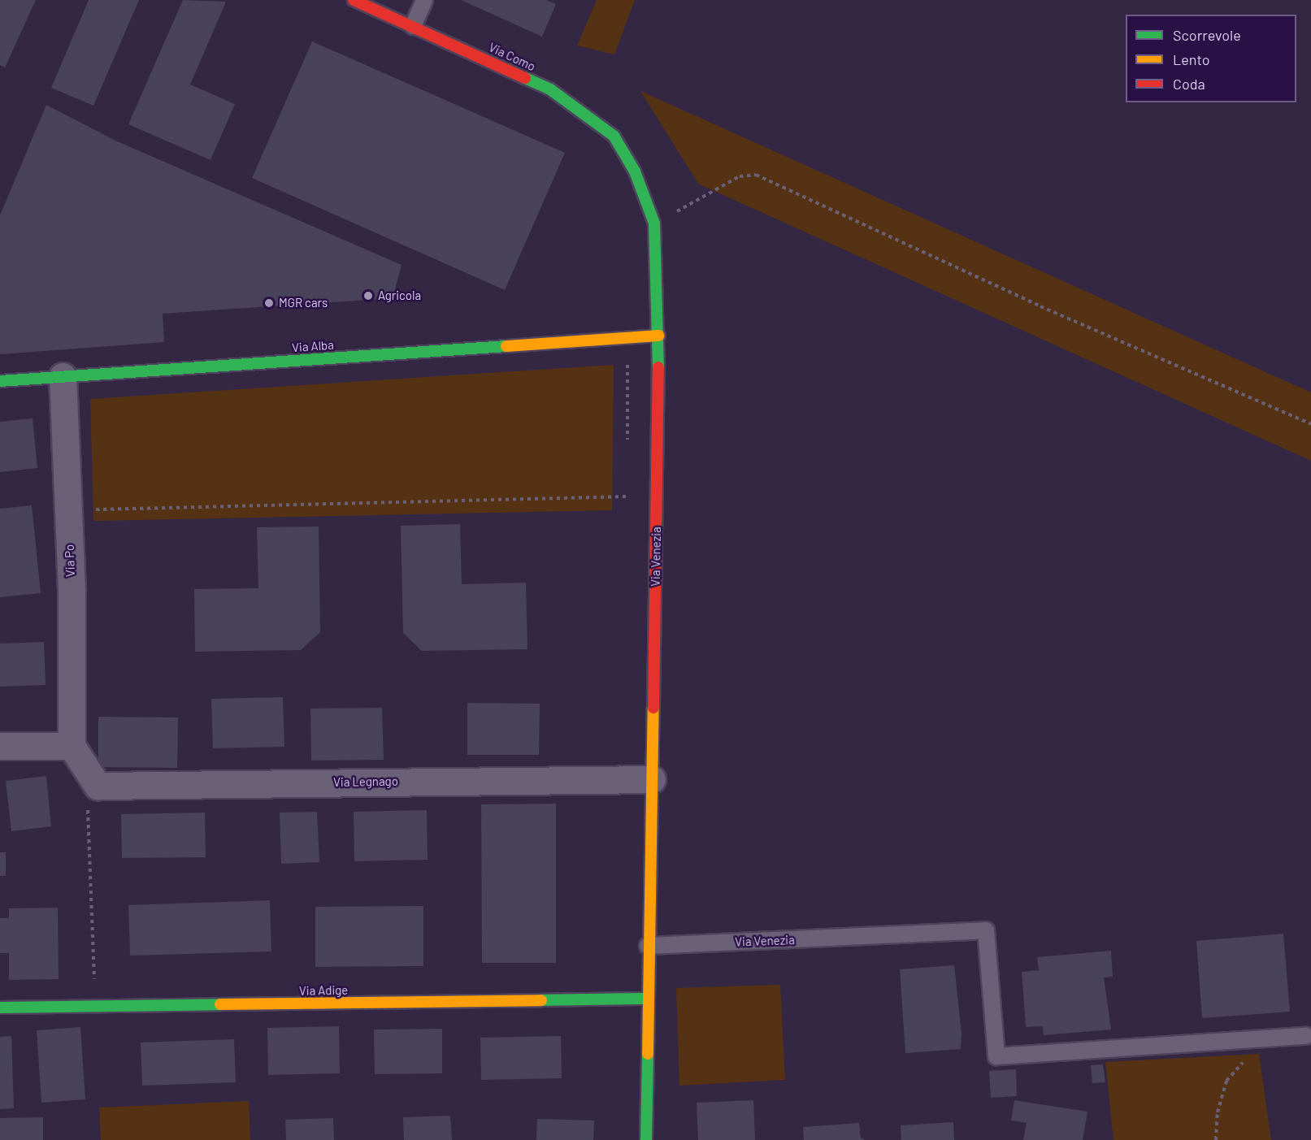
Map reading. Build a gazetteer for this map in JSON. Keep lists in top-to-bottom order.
{
  "streets": {
    "street": [
      "Via Como",
      "Via Alba",
      "Via Venezia",
      "Via Po",
      "Via Legnago",
      "Via Adige"
    ]
  },
  "crossings": [
    ["Via Como", "Via Venezia"],
    ["Via Alba", "Via Venezia"],
    ["Via Alba", "Via Po"],
    ["Via Venezia", "Via Legnago"],
    ["Via Venezia", "Via Adige"],
    ["Via Po", "Via Legnago"]
  ],
  "places": ["Agricola", "MGR cars"],
  "legend": ["Scorrevole", "Lento", "Coda"]
}
